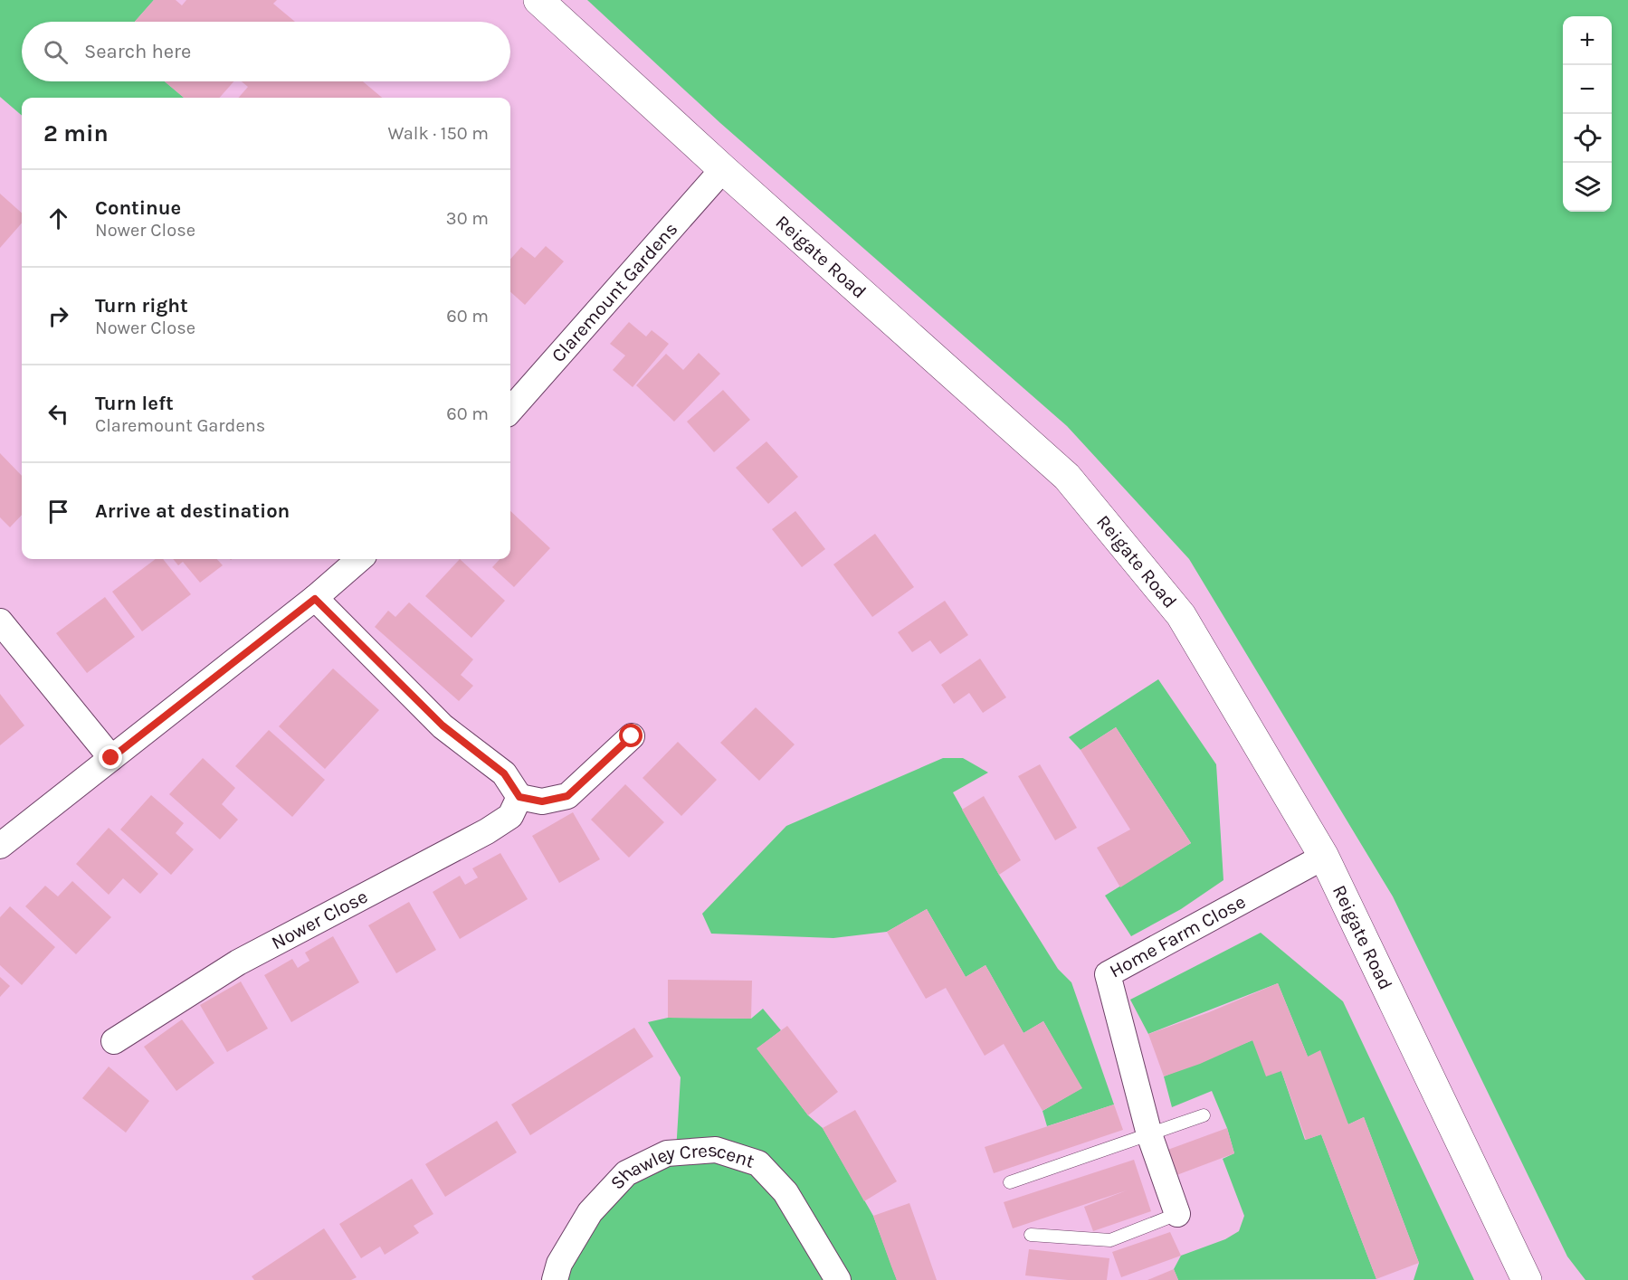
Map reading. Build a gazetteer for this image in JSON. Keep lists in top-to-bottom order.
{
  "streets": {
    "highway": ["Reigate Road"],
    "street": [
      "Claremount Gardens",
      "Nower Close",
      "Home Farm Close",
      "Shawley Crescent"
    ]
  },
  "crossings": [
    ["Reigate Road", "Claremount Gardens"],
    ["Reigate Road", "Home Farm Close"]
  ],
  "page": {
    "map_buttons": ["+", "−"],
    "search": "Search here",
    "heading": ["2 min", "Walk · 150 m"],
    "list": [
      ["Continue", "Nower Close", "30 m"],
      ["Turn right", "Nower Close", "60 m"],
      ["Turn left", "Claremount Gardens", "60 m"],
      "Arrive at destination"
    ]
  }
}
